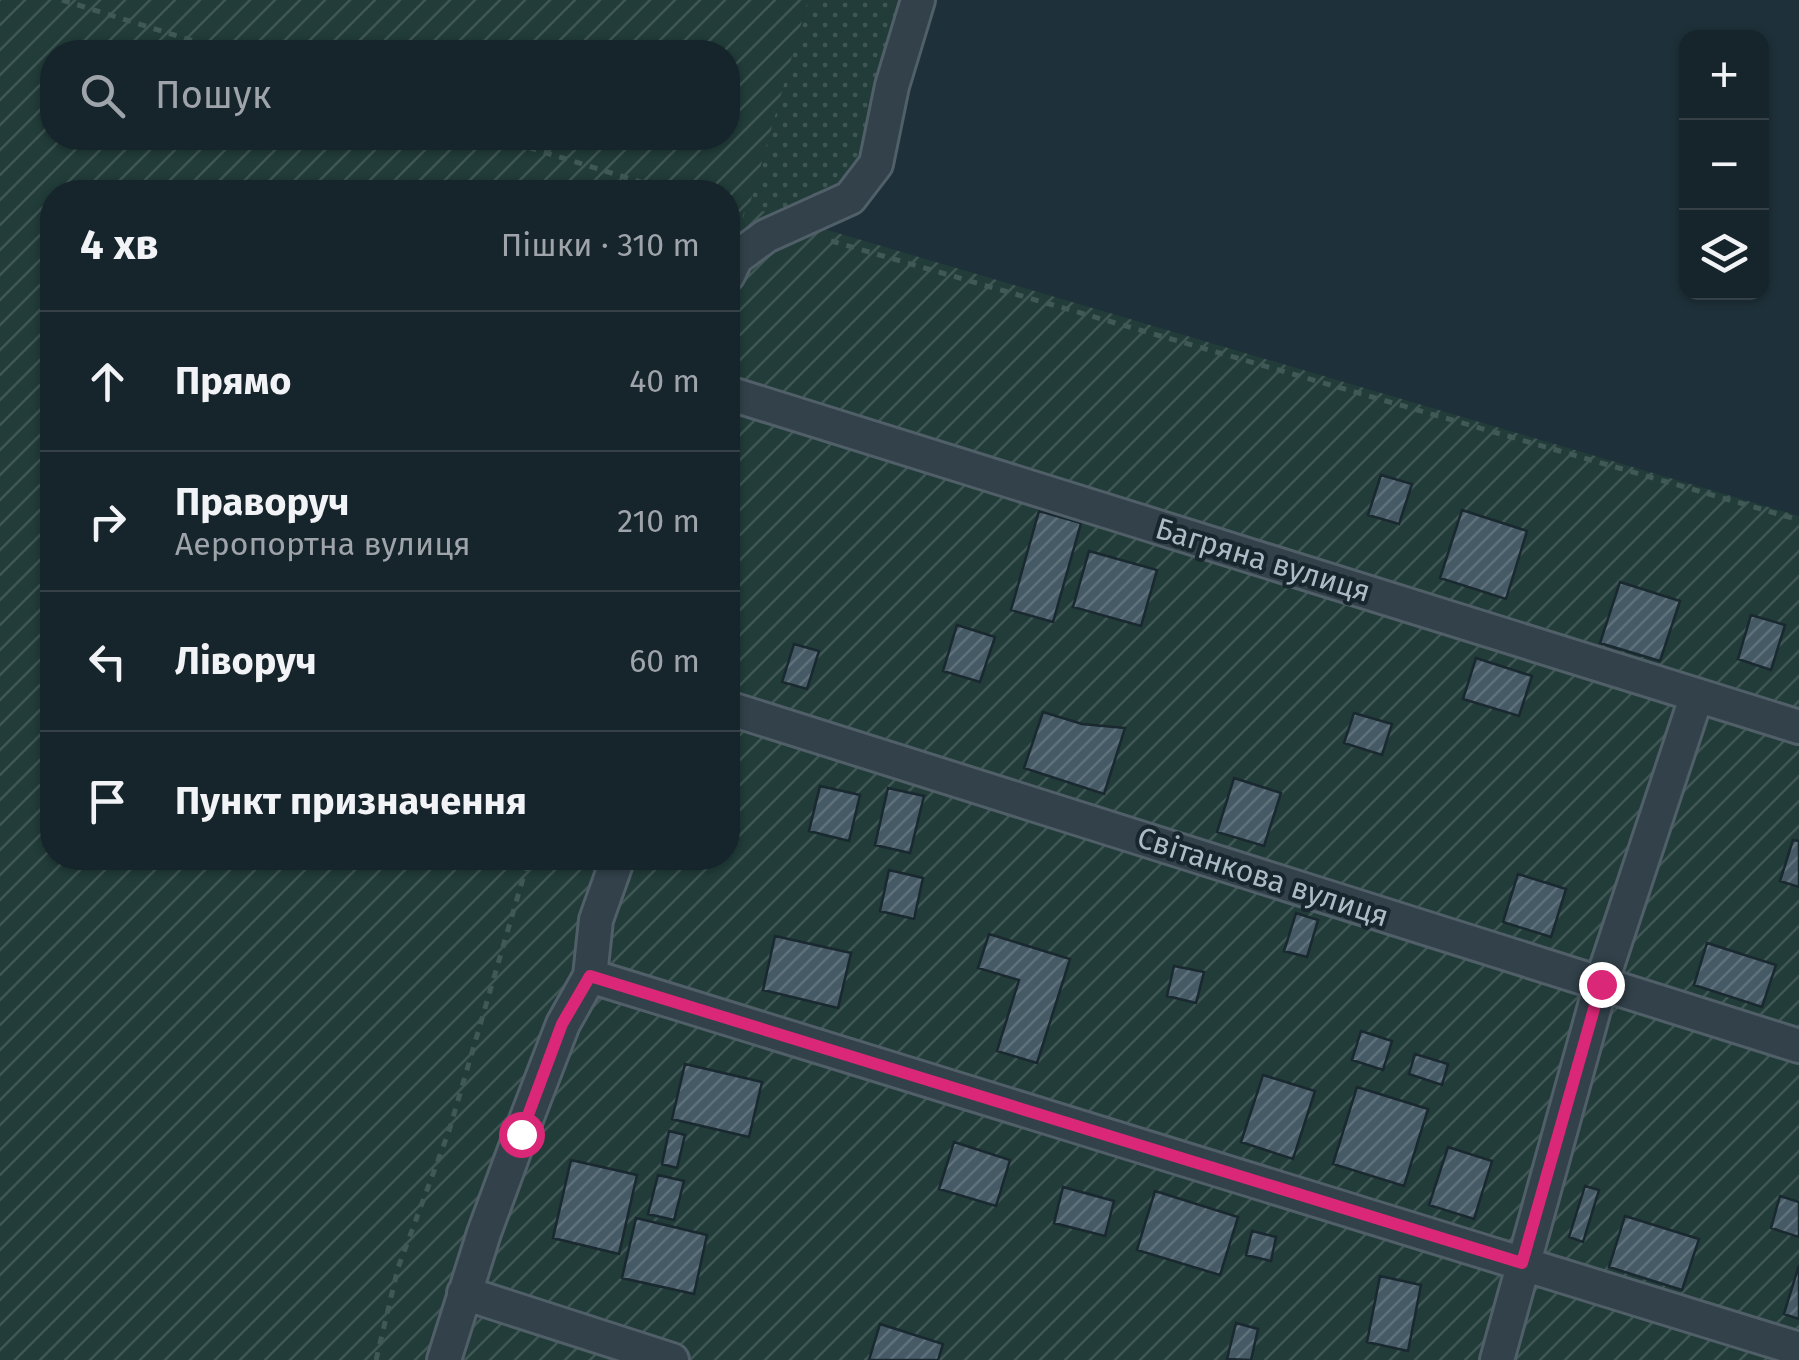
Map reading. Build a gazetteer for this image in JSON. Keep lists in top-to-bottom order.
{
  "streets": {
    "street": ["Багряна вулиця", "Світанкова вулиця"]
  },
  "page": {
    "map_buttons": ["+", "−"],
    "search": "Пошук",
    "heading": ["4 хв", "Пішки · 310 m"],
    "list": [
      ["Прямо", "40 m"],
      ["Праворуч", "Аеропортна вулиця", "210 m"],
      ["Ліворуч", "60 m"],
      "Пункт призначення"
    ]
  }
}
